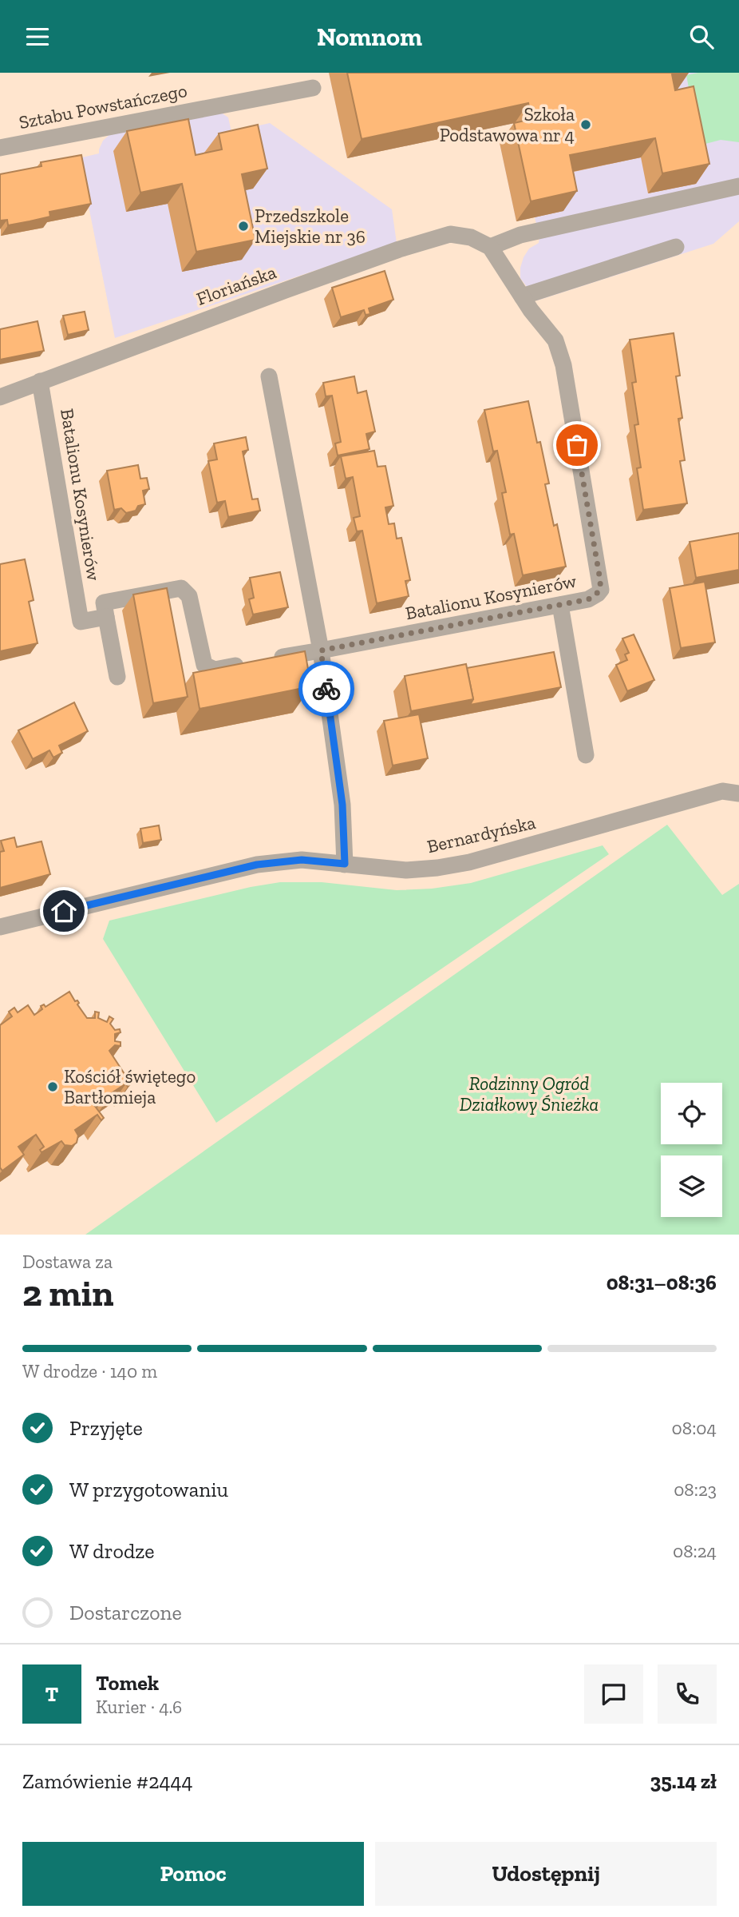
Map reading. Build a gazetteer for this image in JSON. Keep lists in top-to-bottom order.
{
  "streets": {
    "street": [
      "Sztabu Powstańczego",
      "Floriańska",
      "Batalionu Kosynierów",
      "Bernardyńska"
    ]
  },
  "crossings": [
    ["Floriańska", "Batalionu Kosynierów"]
  ],
  "parks": ["Rodzinny Ogród Działkowy Śnieżka"],
  "places": ["Szkoła Podstawowa nr 4", "Przedszkole Miejskie nr 36", "Kościół świętego Bartłomieja"],
  "page": {
    "header": "Nomnom",
    "heading": ["2 min", "Dostawa za", "08:31–08:36"],
    "panel": [
      "Tomek",
      "Kurier · 4.6",
      "Zamówienie #2444",
      "35.14 zł"
    ],
    "bar": "W drodze · 140 m",
    "list": [
      ["Przyjęte", "08:04"],
      ["W przygotowaniu", "08:23"],
      ["W drodze", "08:24"],
      "Dostarczone"
    ],
    "round": "T",
    "buttons": ["Pomoc", "Udostępnij"]
  }
}
